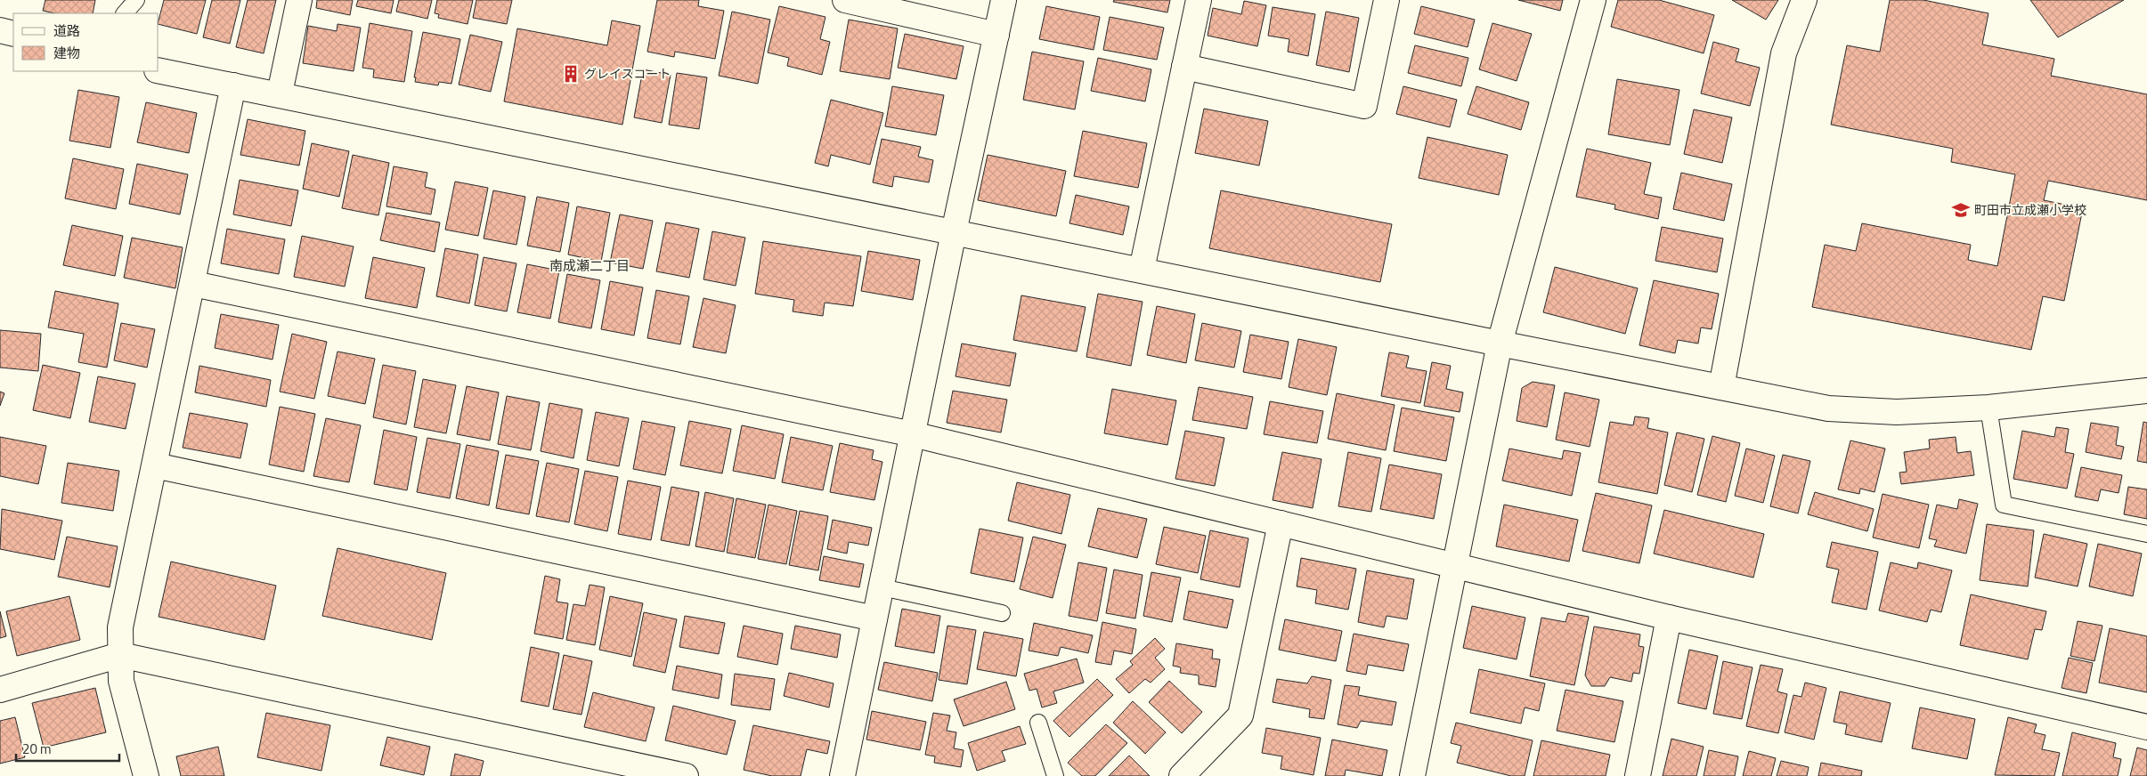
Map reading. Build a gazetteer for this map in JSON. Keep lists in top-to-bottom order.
{
  "districts": ["南成瀬二丁目"],
  "places": {
    "building": ["グレイスコート"],
    "school or university": ["町田市立成瀬小学校"]
  },
  "legend": ["道路", "建物"],
  "scale_bar": "20 m"
}
